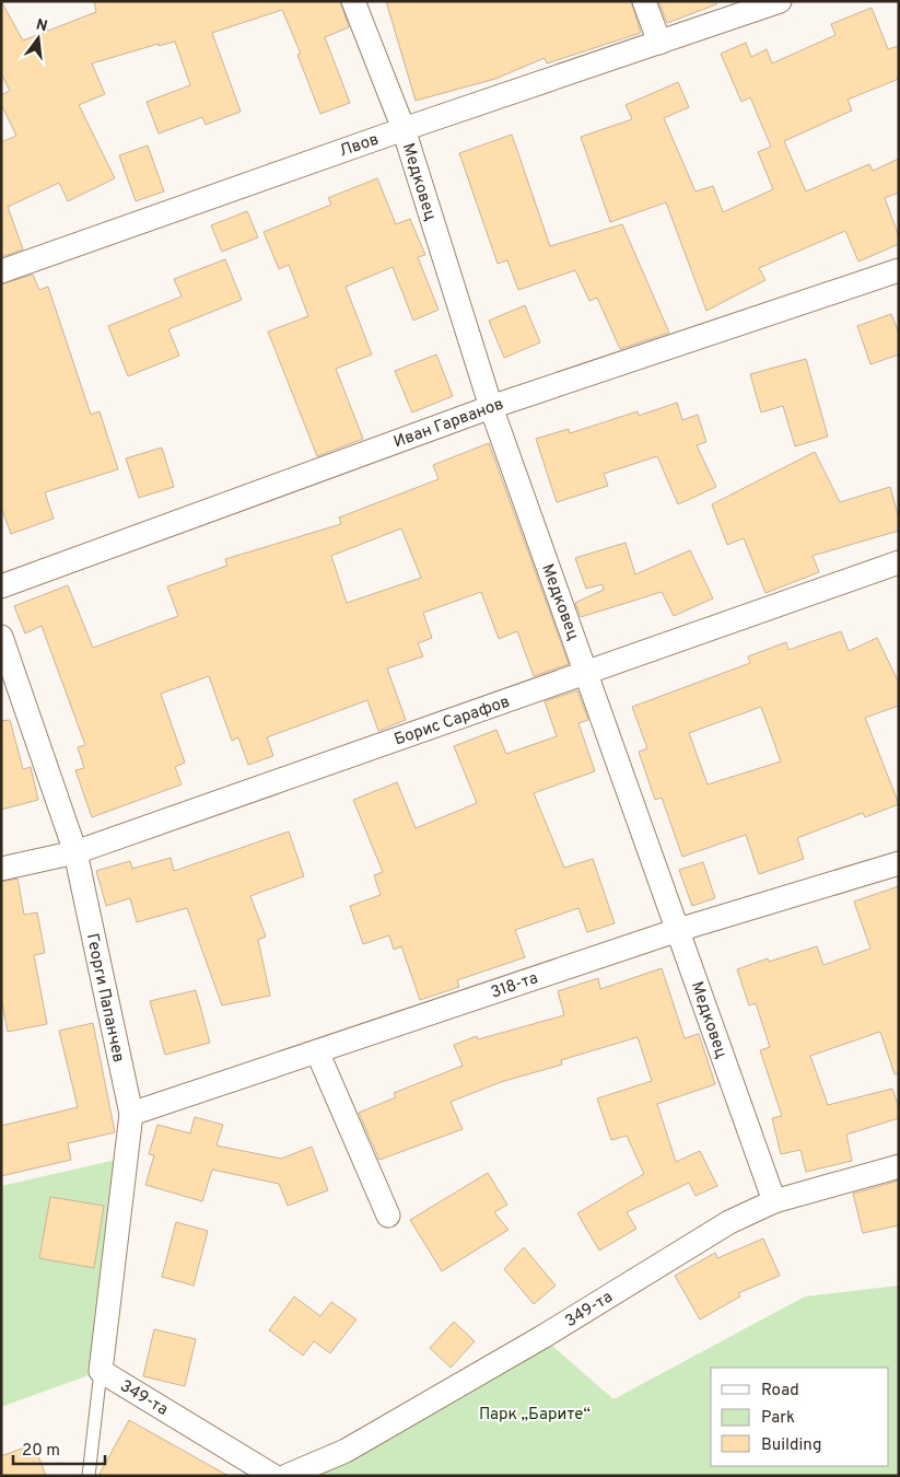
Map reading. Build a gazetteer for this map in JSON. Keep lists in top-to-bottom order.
{
  "streets": {
    "street": [
      "Лвов",
      "Медковец",
      "Иван Гарванов",
      "Борис Сарафов",
      "318-та",
      "Георги Папанчев",
      "349-та"
    ]
  },
  "crossings": [
    ["Лвов", "Медковец"],
    ["Медковец", "Иван Гарванов"],
    ["Медковец", "Борис Сарафов"],
    ["Медковец", "318-та"],
    ["Медковец", "349-та"],
    ["Борис Сарафов", "Георги Папанчев"],
    ["318-та", "Георги Папанчев"],
    ["Георги Папанчев", "349-та"]
  ],
  "parks": ["Парк „Барите“"],
  "legend": ["Road", "Park", "Building"],
  "scale_bar": "20 m",
  "north": "top"
}
